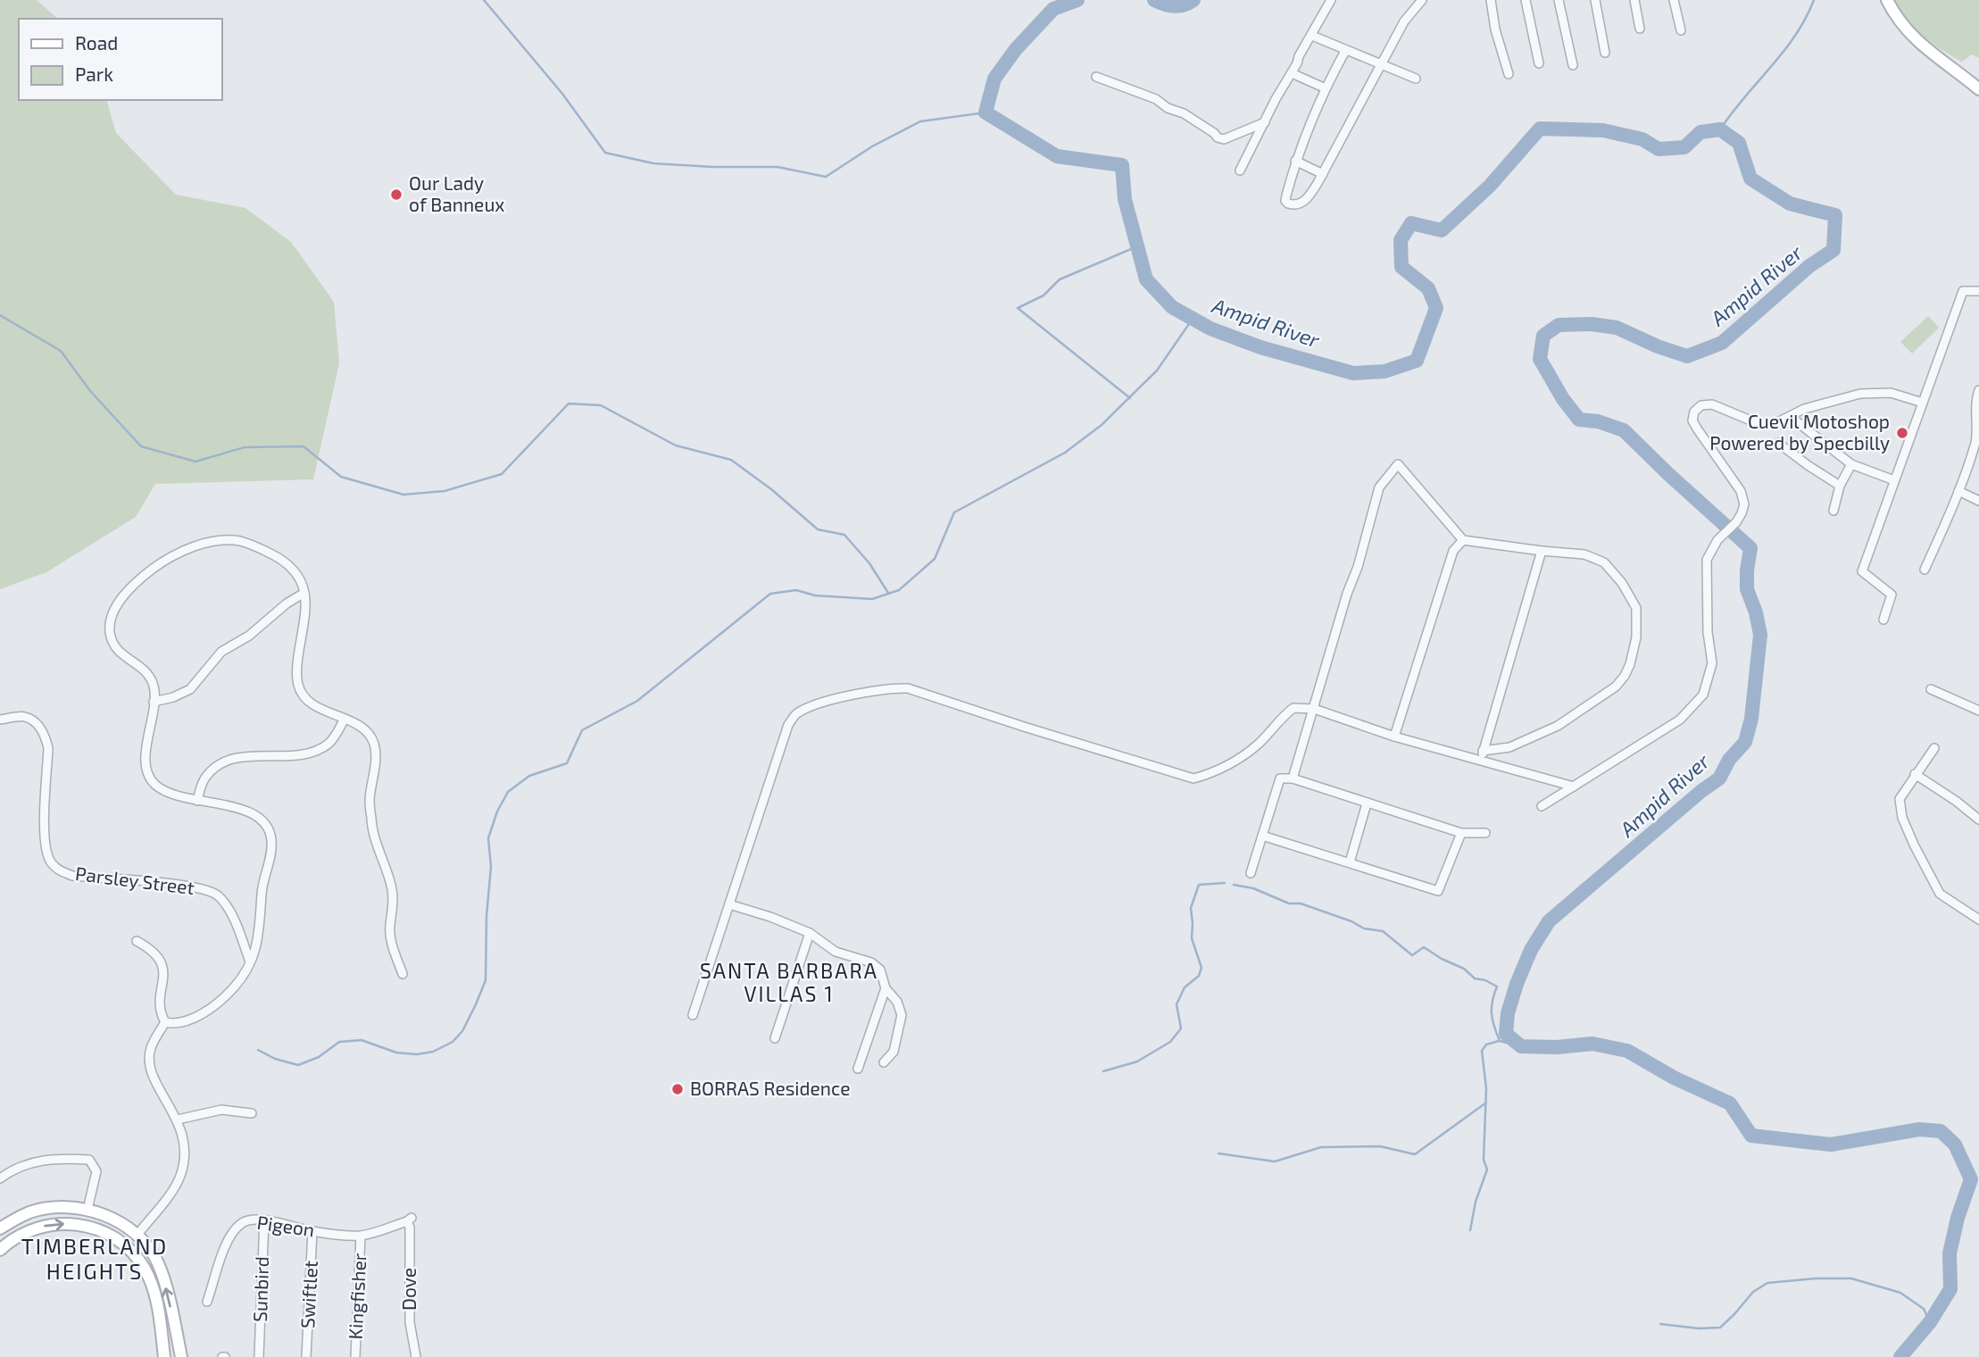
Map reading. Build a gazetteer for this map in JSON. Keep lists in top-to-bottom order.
{
  "streets": {
    "street": [
      "Parsley Street",
      "Pigeon",
      "Sunbird",
      "Dove",
      "Swiftlet",
      "Kingfisher"
    ]
  },
  "crossings": [
    ["Pigeon", "Sunbird"],
    ["Pigeon", "Dove"],
    ["Pigeon", "Swiftlet"],
    ["Pigeon", "Kingfisher"]
  ],
  "districts": ["SANTA BARBARA VILLAS 1", "TIMBERLAND HEIGHTS"],
  "water": ["Ampid River"],
  "places": ["Our Lady of Banneux", "Cuevil Motoshop Powered by Specbilly", "BORRAS Residence"],
  "legend": ["Road", "Park"]
}
